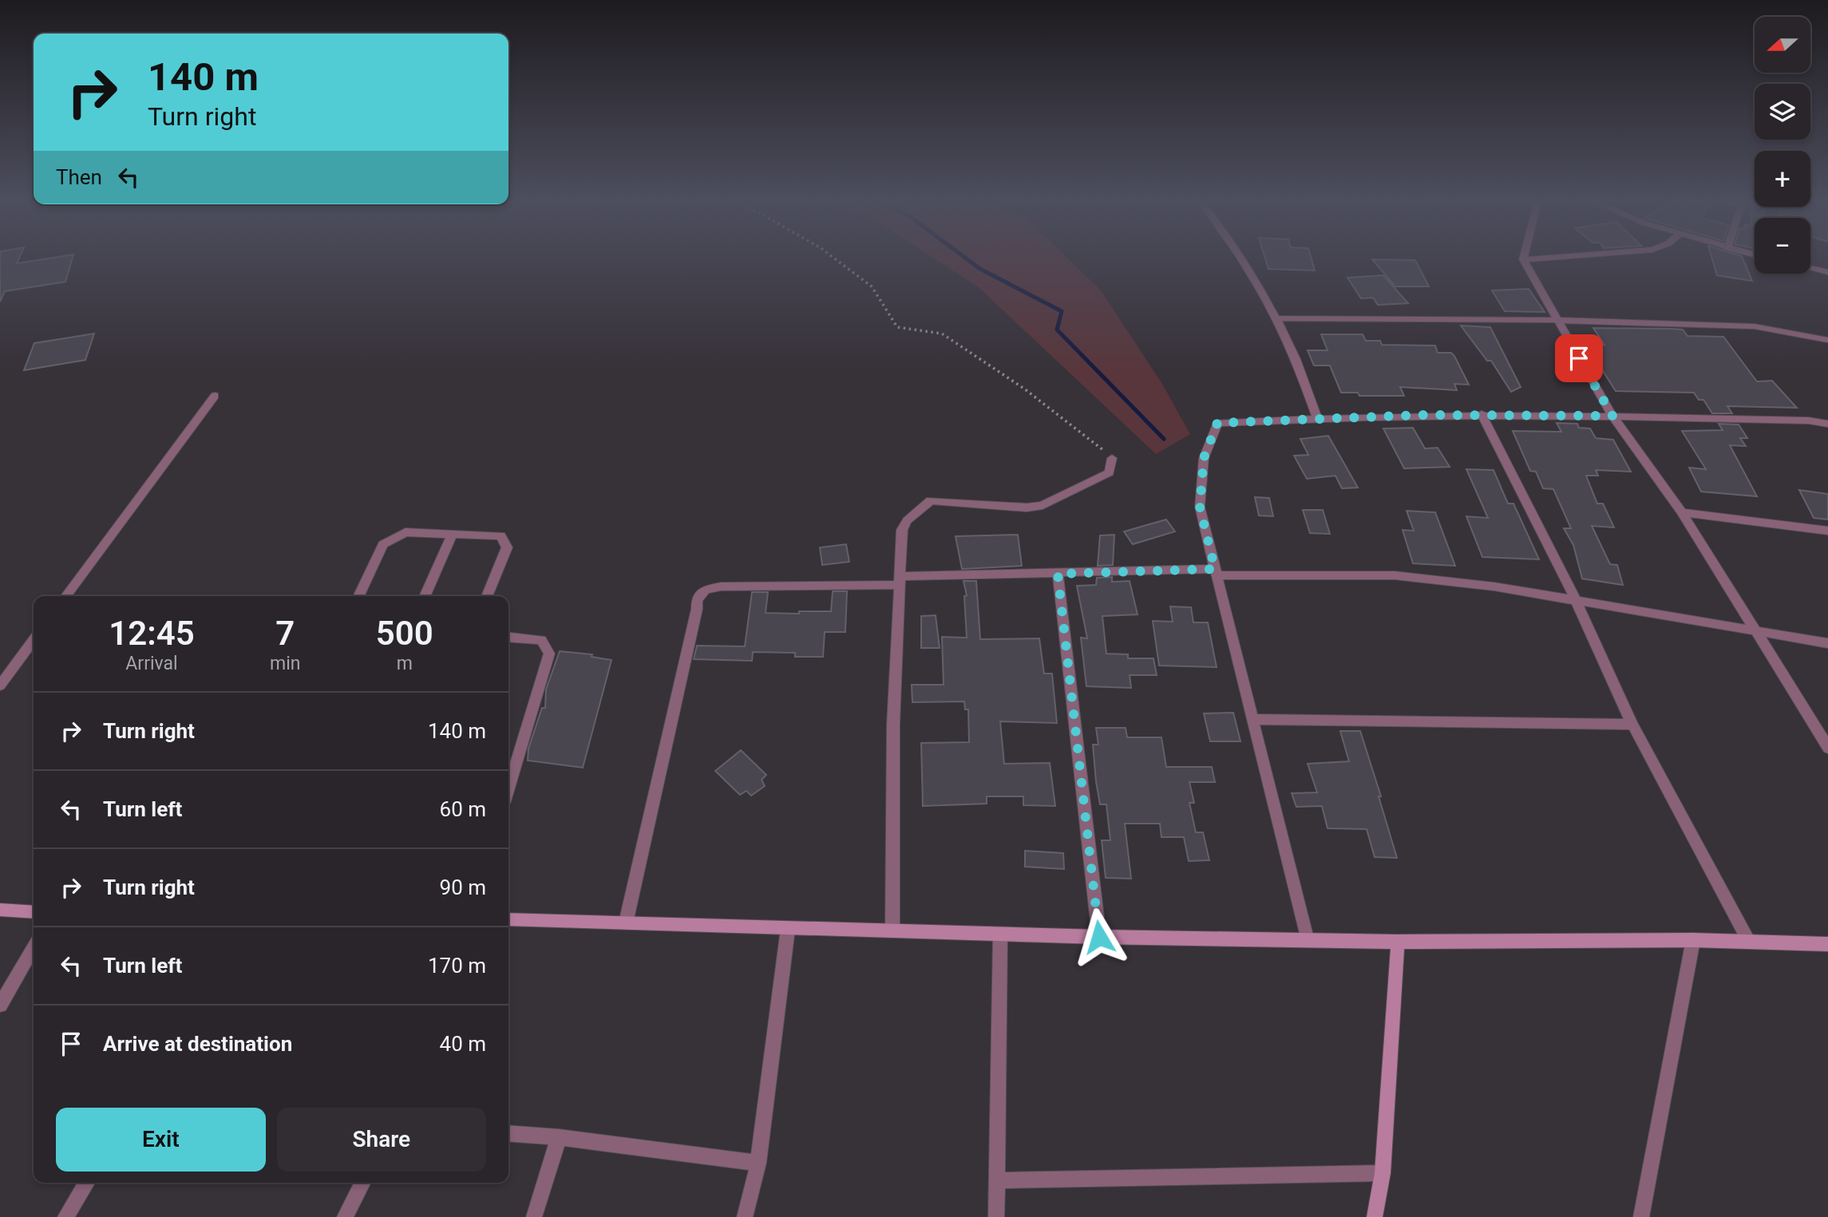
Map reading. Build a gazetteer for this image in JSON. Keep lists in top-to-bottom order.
{
  "north": "left",
  "page": {
    "map_buttons": ["+", "−"],
    "turn": ["140 m", "Turn right"],
    "then": "Then",
    "eta": [
      "12:45",
      "Arrival",
      "7",
      "min",
      "500",
      "m"
    ],
    "list": [
      {
        "name": "Turn right",
        "value": "140 m"
      },
      {
        "name": "Turn left",
        "value": "60 m"
      },
      {
        "name": "Turn right",
        "value": "90 m"
      },
      {
        "name": "Turn left",
        "value": "170 m"
      },
      {
        "name": "Arrive at destination",
        "value": "40 m"
      }
    ],
    "buttons": ["Exit", "Share"]
  }
}
